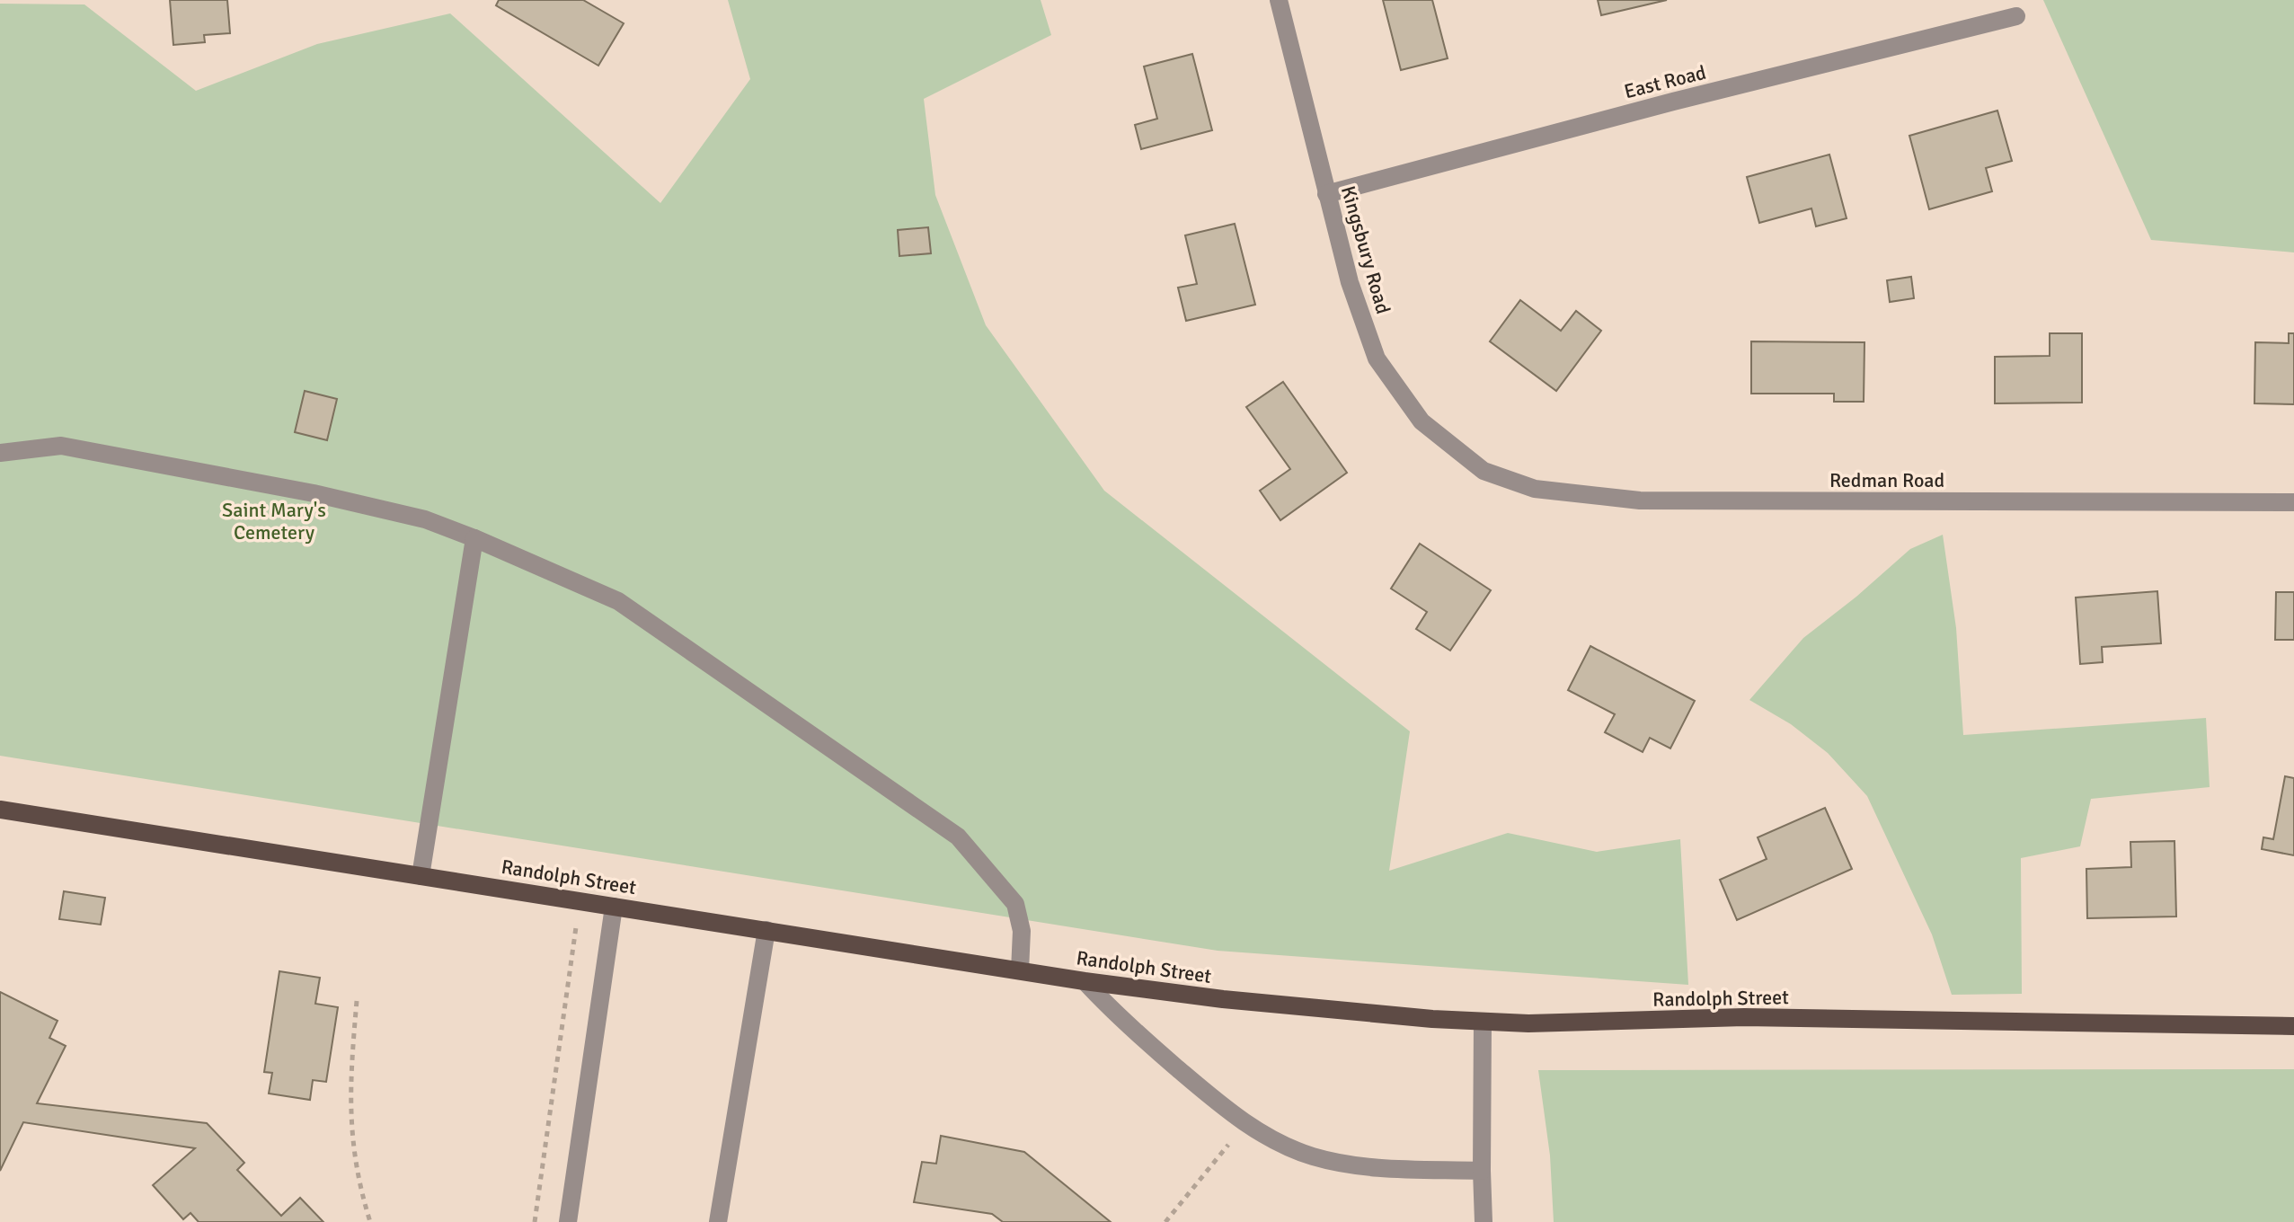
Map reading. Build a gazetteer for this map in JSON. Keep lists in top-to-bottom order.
{
  "streets": {
    "main road": ["Randolph Street"],
    "street": ["East Road", "Kingsbury Road", "Redman Road"]
  },
  "crossings": [
    ["East Road", "Kingsbury Road"],
    ["Kingsbury Road", "Redman Road"]
  ],
  "parks": ["Saint Mary's Cemetery"]
}
